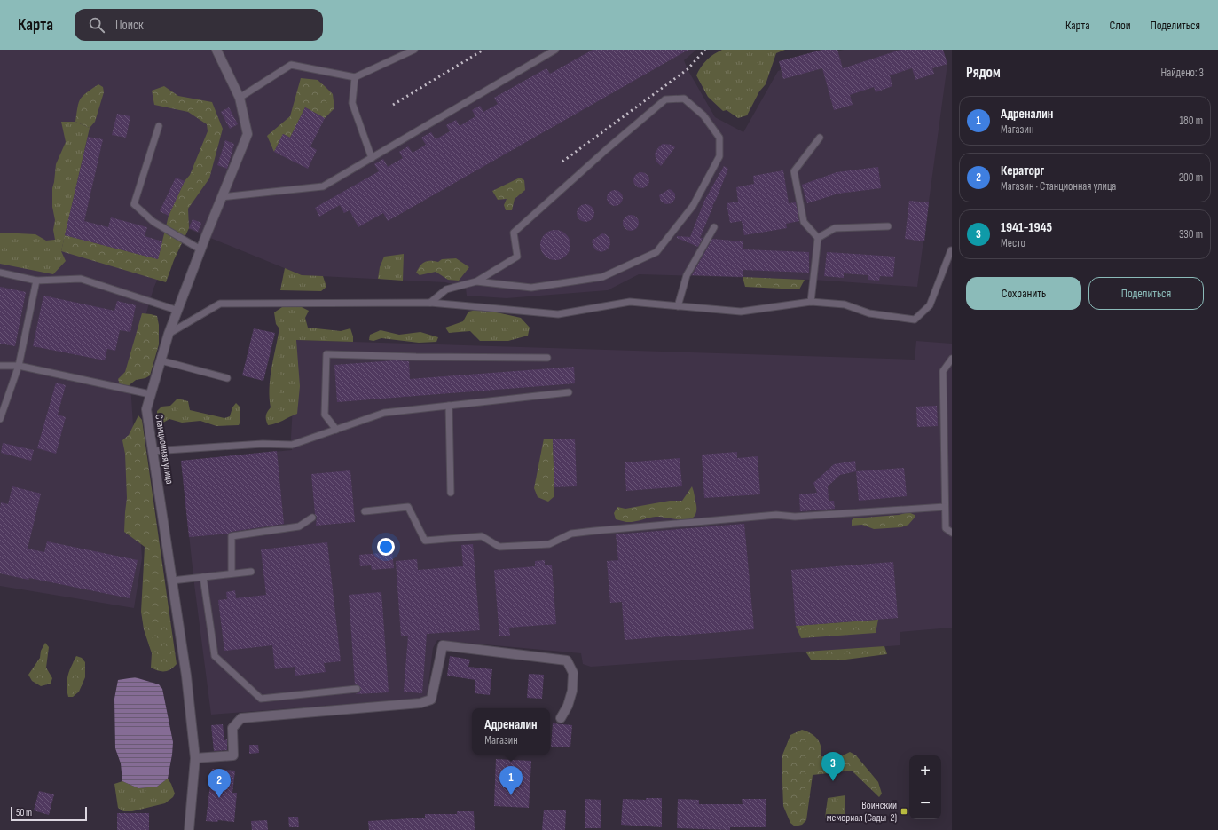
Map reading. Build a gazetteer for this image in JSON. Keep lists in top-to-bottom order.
{
  "streets": {
    "street": ["Станционная улица"]
  },
  "places": {
    "transit": ["Воинский мемориал (Сады-2)"]
  },
  "scale_bar": "50 m",
  "page": {
    "header": "Карта",
    "search": "Поиск",
    "nav": ["Карта", "Слои", "Поделиться"],
    "heading": ["Рядом", "Найдено: 3"],
    "list": [
      {
        "mark": "1",
        "name": "Адреналин",
        "note": "Магазин",
        "value": "180 m"
      },
      {
        "mark": "2",
        "name": "Кераторг",
        "note": "Магазин · Станционная улица",
        "value": "200 m"
      },
      {
        "mark": "3",
        "name": "1941-1945",
        "note": "Место",
        "value": "330 m"
      }
    ],
    "buttons": ["Сохранить", "Поделиться"],
    "popup": ["Адреналин", "Магазин"],
    "pins": ["3", "1", "2"],
    "map_buttons": ["+", "−"],
    "scale": "50 m"
  }
}
